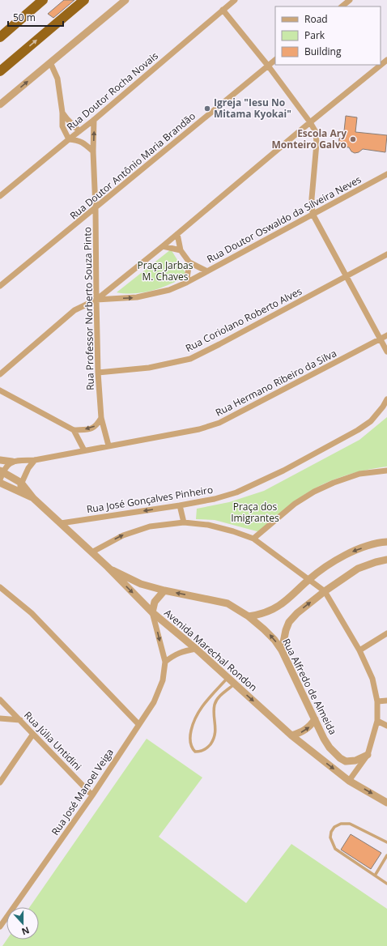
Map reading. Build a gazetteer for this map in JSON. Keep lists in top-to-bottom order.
{
  "streets": {
    "street": [
      "Rua Doutor Rocha Novais",
      "Rua Doutor Antônio Maria Brandão",
      "Rua Doutor Oswaldo da Silveira Neves",
      "Rua Professor Norberto Souza Pinto",
      "Rua Coriolano Roberto Alves",
      "Rua Hermano Ribeiro da Silva",
      "Rua José Gonçalves Pinheiro",
      "Avenida Marechal Rondon",
      "Rua Alfredo de Almeida",
      "Rua Júlia Untidini",
      "Rua José Manoel Veiga"
    ]
  },
  "crossings": [
    ["Rua Doutor Rocha Novais", "Rua Professor Norberto Souza Pinto"],
    ["Rua Doutor Antônio Maria Brandão", "Rua Professor Norberto Souza Pinto"],
    ["Rua Doutor Oswaldo da Silveira Neves", "Rua Professor Norberto Souza Pinto"],
    ["Rua Professor Norberto Souza Pinto", "Rua Coriolano Roberto Alves"],
    ["Rua Professor Norberto Souza Pinto", "Rua Hermano Ribeiro da Silva"],
    ["Rua José Gonçalves Pinheiro", "Avenida Marechal Rondon"],
    ["Avenida Marechal Rondon", "Rua Alfredo de Almeida"],
    ["Avenida Marechal Rondon", "Rua José Manoel Veiga"],
    ["Rua Júlia Untidini", "Rua José Manoel Veiga"]
  ],
  "one_way": ["Avenida Marechal Rondon", "Rua Alfredo de Almeida"],
  "parks": ["Praça Jarbas M. Chaves", "Praça dos Imigrantes"],
  "places": ["Igreja \"Iesu No Mitama Kyokai\"", "Escola Ary Monteiro Galvo"],
  "legend": ["Road", "Park", "Building"],
  "scale_bar": "50 m",
  "north": "bottom"
}
